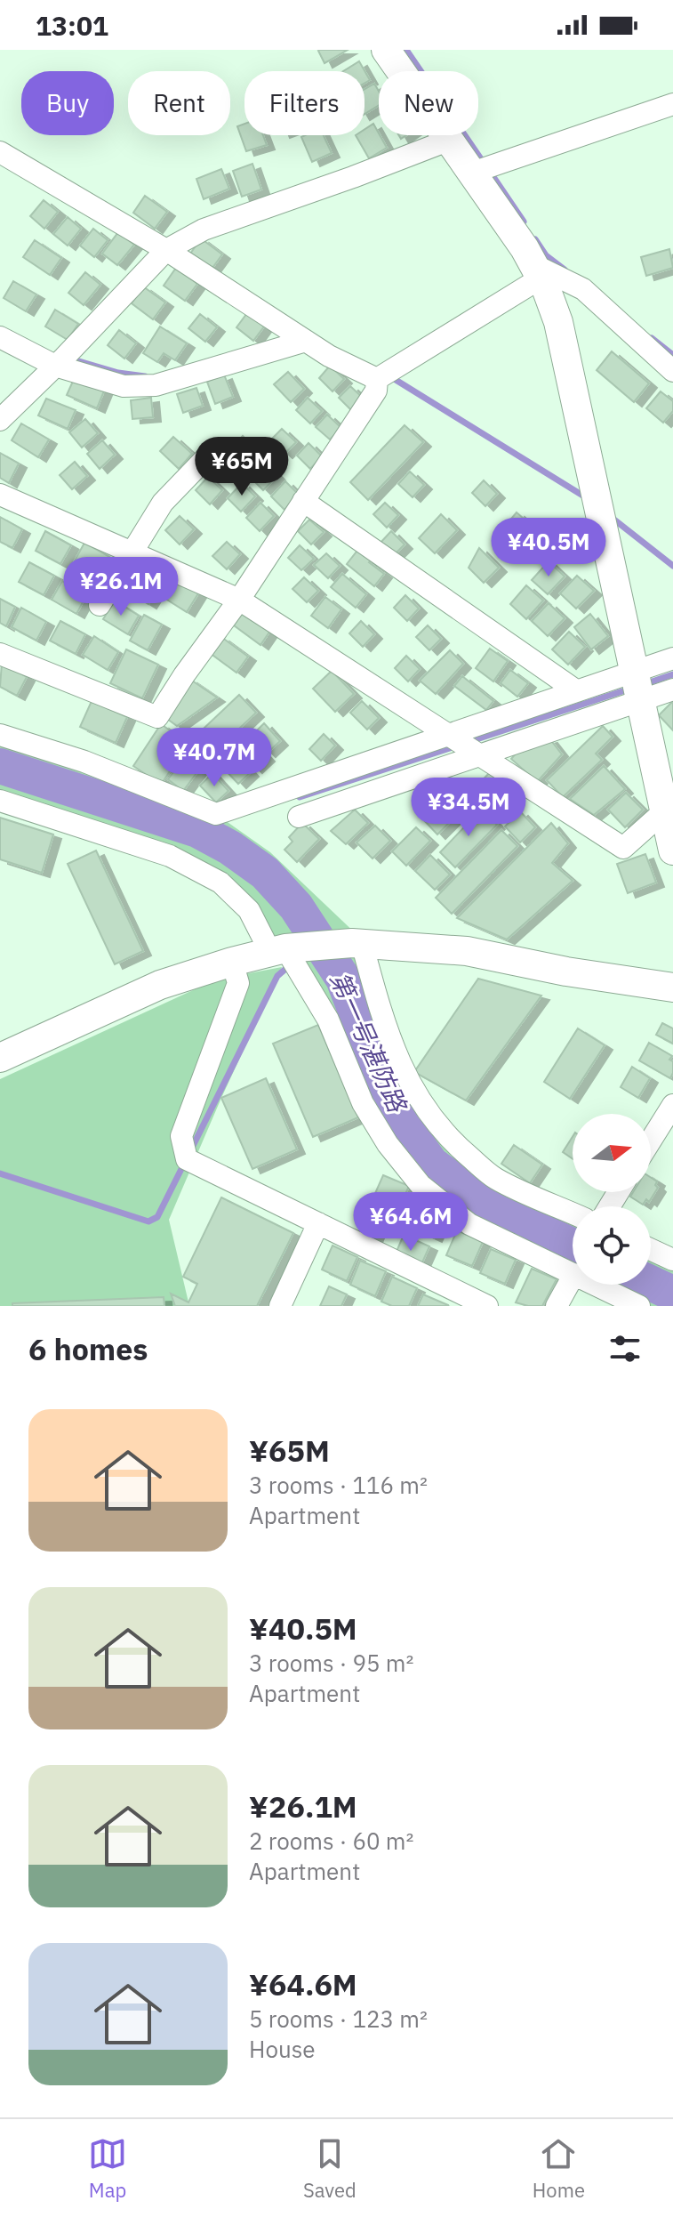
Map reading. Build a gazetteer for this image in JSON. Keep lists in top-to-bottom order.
{
  "water": ["第一号湛防路"],
  "north": "right",
  "page": {
    "status": "13:01",
    "chip": [
      "Buy",
      "Rent",
      "Filters",
      "New"
    ],
    "price": [
      "¥65M",
      "¥40.5M",
      "¥26.1M",
      "¥40.7M",
      "¥34.5M",
      "¥64.6M"
    ],
    "heading": "6 homes",
    "list": [
      {
        "name": "¥65M",
        "note": "3 rooms · 116 m² · Apartment"
      },
      {
        "name": "¥40.5M",
        "note": "3 rooms · 95 m² · Apartment"
      },
      {
        "name": "¥26.1M",
        "note": "2 rooms · 60 m² · Apartment"
      },
      {
        "name": "¥64.6M",
        "note": "5 rooms · 123 m² · House"
      }
    ],
    "tabs": ["Map", "Saved", "Home"]
  }
}
